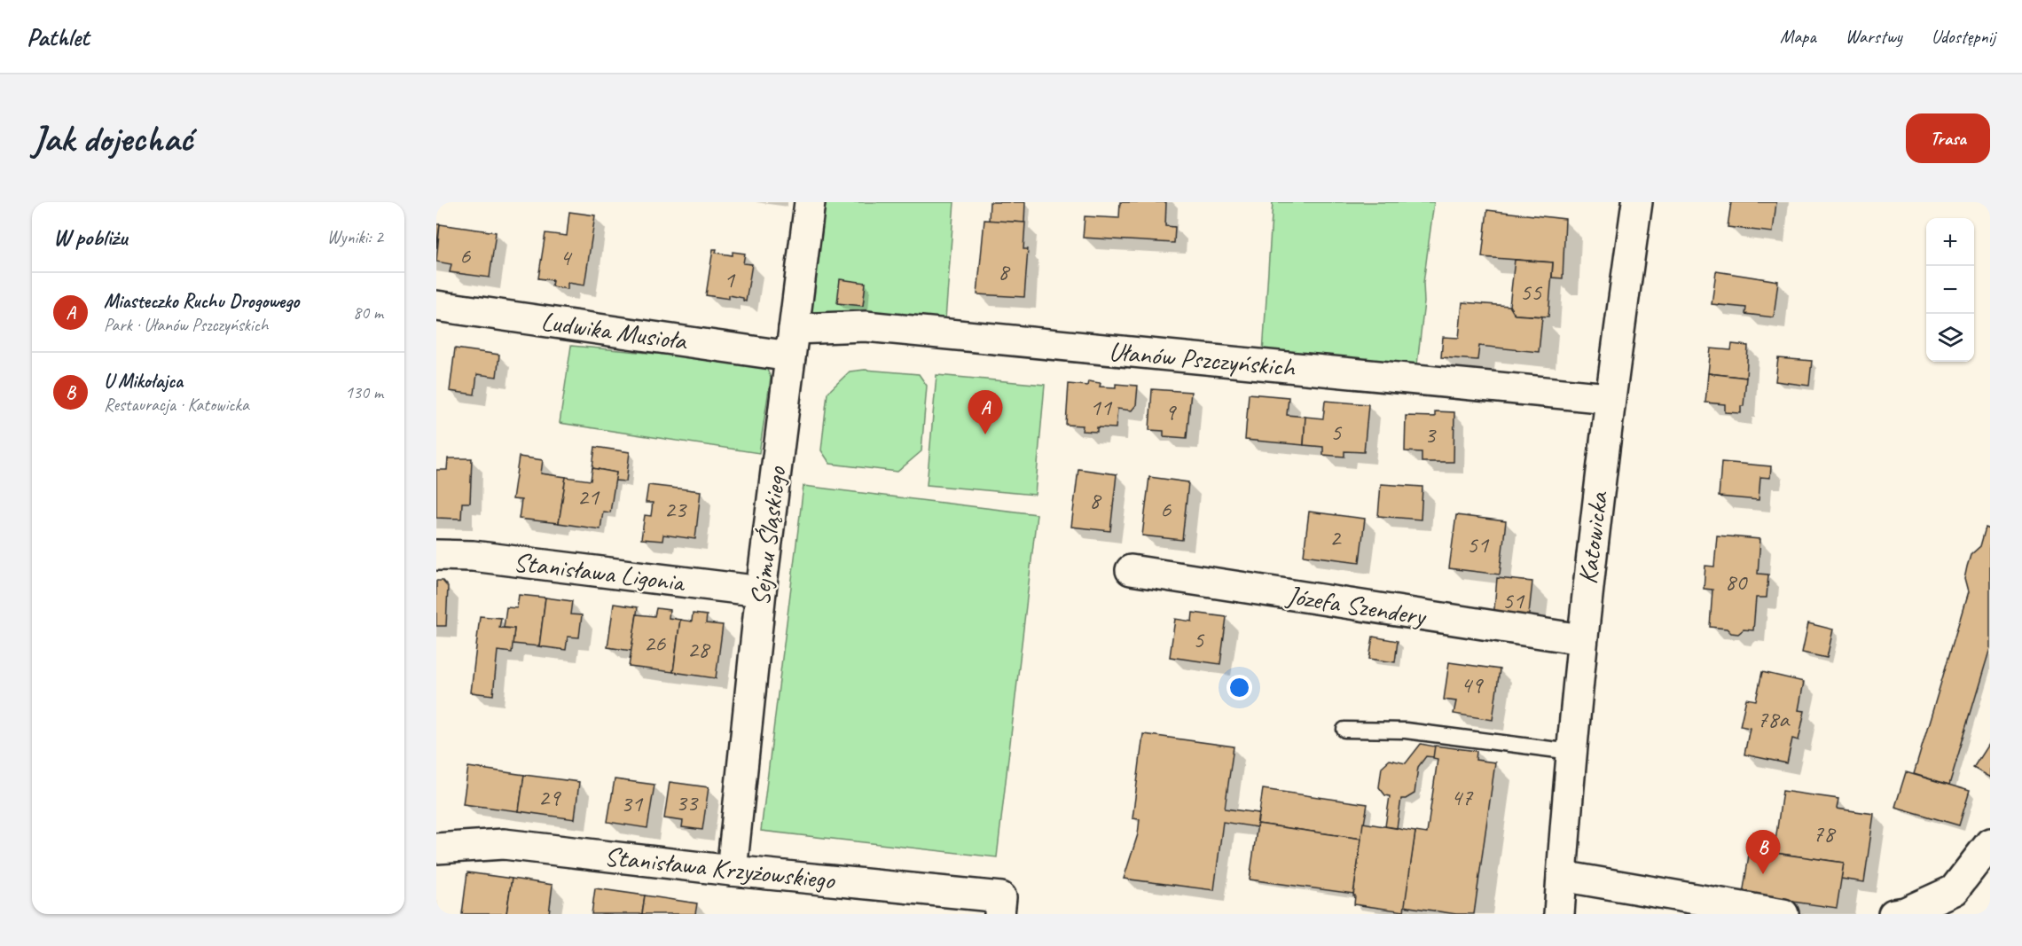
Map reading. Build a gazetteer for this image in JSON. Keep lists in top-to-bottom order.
{
  "streets": {
    "street": [
      "Ludwika Musioła",
      "Ułanów Pszczyńskich",
      "Sejmu Śląskiego",
      "Katowicka",
      "Stanisława Ligonia",
      "Józefa Szendery",
      "Stanisława Krzyżowskiego"
    ]
  },
  "crossings": [
    ["Ludwika Musioła", "Ułanów Pszczyńskich"],
    ["Ludwika Musioła", "Sejmu Śląskiego"],
    ["Ułanów Pszczyńskich", "Sejmu Śląskiego"],
    ["Ułanów Pszczyńskich", "Katowicka"],
    ["Sejmu Śląskiego", "Stanisława Ligonia"],
    ["Sejmu Śląskiego", "Stanisława Krzyżowskiego"],
    ["Katowicka", "Józefa Szendery"]
  ],
  "house_numbers": [
    "6",
    "4",
    "8",
    "1",
    "55",
    "11",
    "9",
    "5",
    "3",
    "21",
    "8",
    "23",
    "6",
    "2",
    "51",
    "80",
    "51",
    "5",
    "26",
    "28",
    "49",
    "78a",
    "29",
    "47",
    "33",
    "31",
    "78"
  ],
  "page": {
    "header": "Pathlet",
    "nav": ["Mapa", "Warstwy", "Udostępnij"],
    "buttons": "Trasa",
    "title": "Jak dojechać",
    "heading": ["W pobliżu", "Wyniki: 2"],
    "map_buttons": ["+", "−"],
    "list": [
      {
        "mark": "A",
        "name": "Miasteczko Ruchu Drogowego",
        "note": "Park · Ułanów Pszczyńskich",
        "value": "80 m"
      },
      {
        "mark": "B",
        "name": "U Mikołajca",
        "note": "Restauracja · Katowicka",
        "value": "130 m"
      }
    ],
    "pins": ["A", "B"]
  }
}
